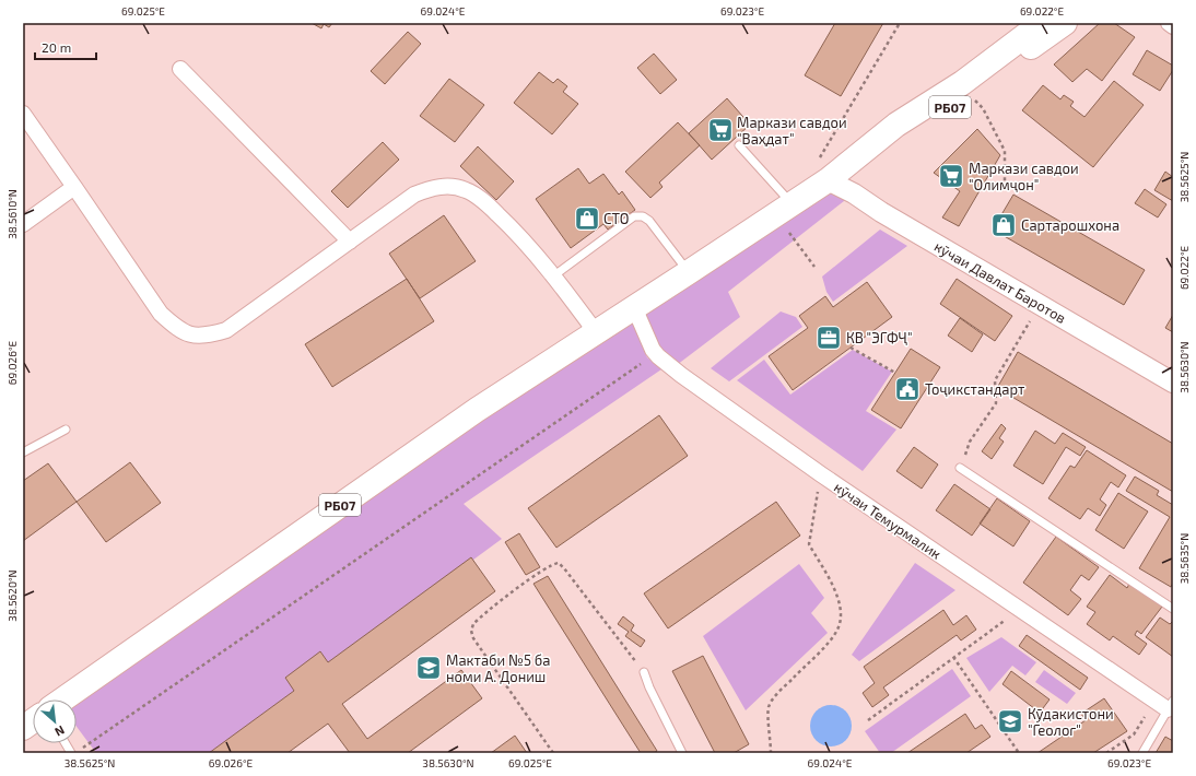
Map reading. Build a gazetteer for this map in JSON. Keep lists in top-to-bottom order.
{
  "streets": {
    "highway": ["РБ07"],
    "street": ["кӯчаи Давлат Баротов", "кӯчаи Темурмалик"]
  },
  "crossings": [
    ["РБ07", "кӯчаи Давлат Баротов"],
    ["РБ07", "кӯчаи Темурмалик"]
  ],
  "places": {
    "supermarket": ["Маркази савдои \"Ваҳдат\"", "Маркази савдои \"Олимҷон\""],
    "shop": ["СТО", "Сартарошхона"],
    "office": ["КВ \"ЭГФҶ\""],
    "public building": ["Тоҷикстандарт"],
    "school or university": ["Мактаби №5 ба номи А. Дониш", "Кӯдакистони \"Геолог\""]
  },
  "scale_bar": "20 m",
  "north": "bottom right",
  "coordinates": [
    "69.025°E",
    "69.024°E",
    "69.023°E",
    "69.022°E",
    "38.5625°N",
    "38.5610°N",
    "69.026°E",
    "38.5630°N",
    "38.5635°N",
    "38.5620°N"
  ]
}
